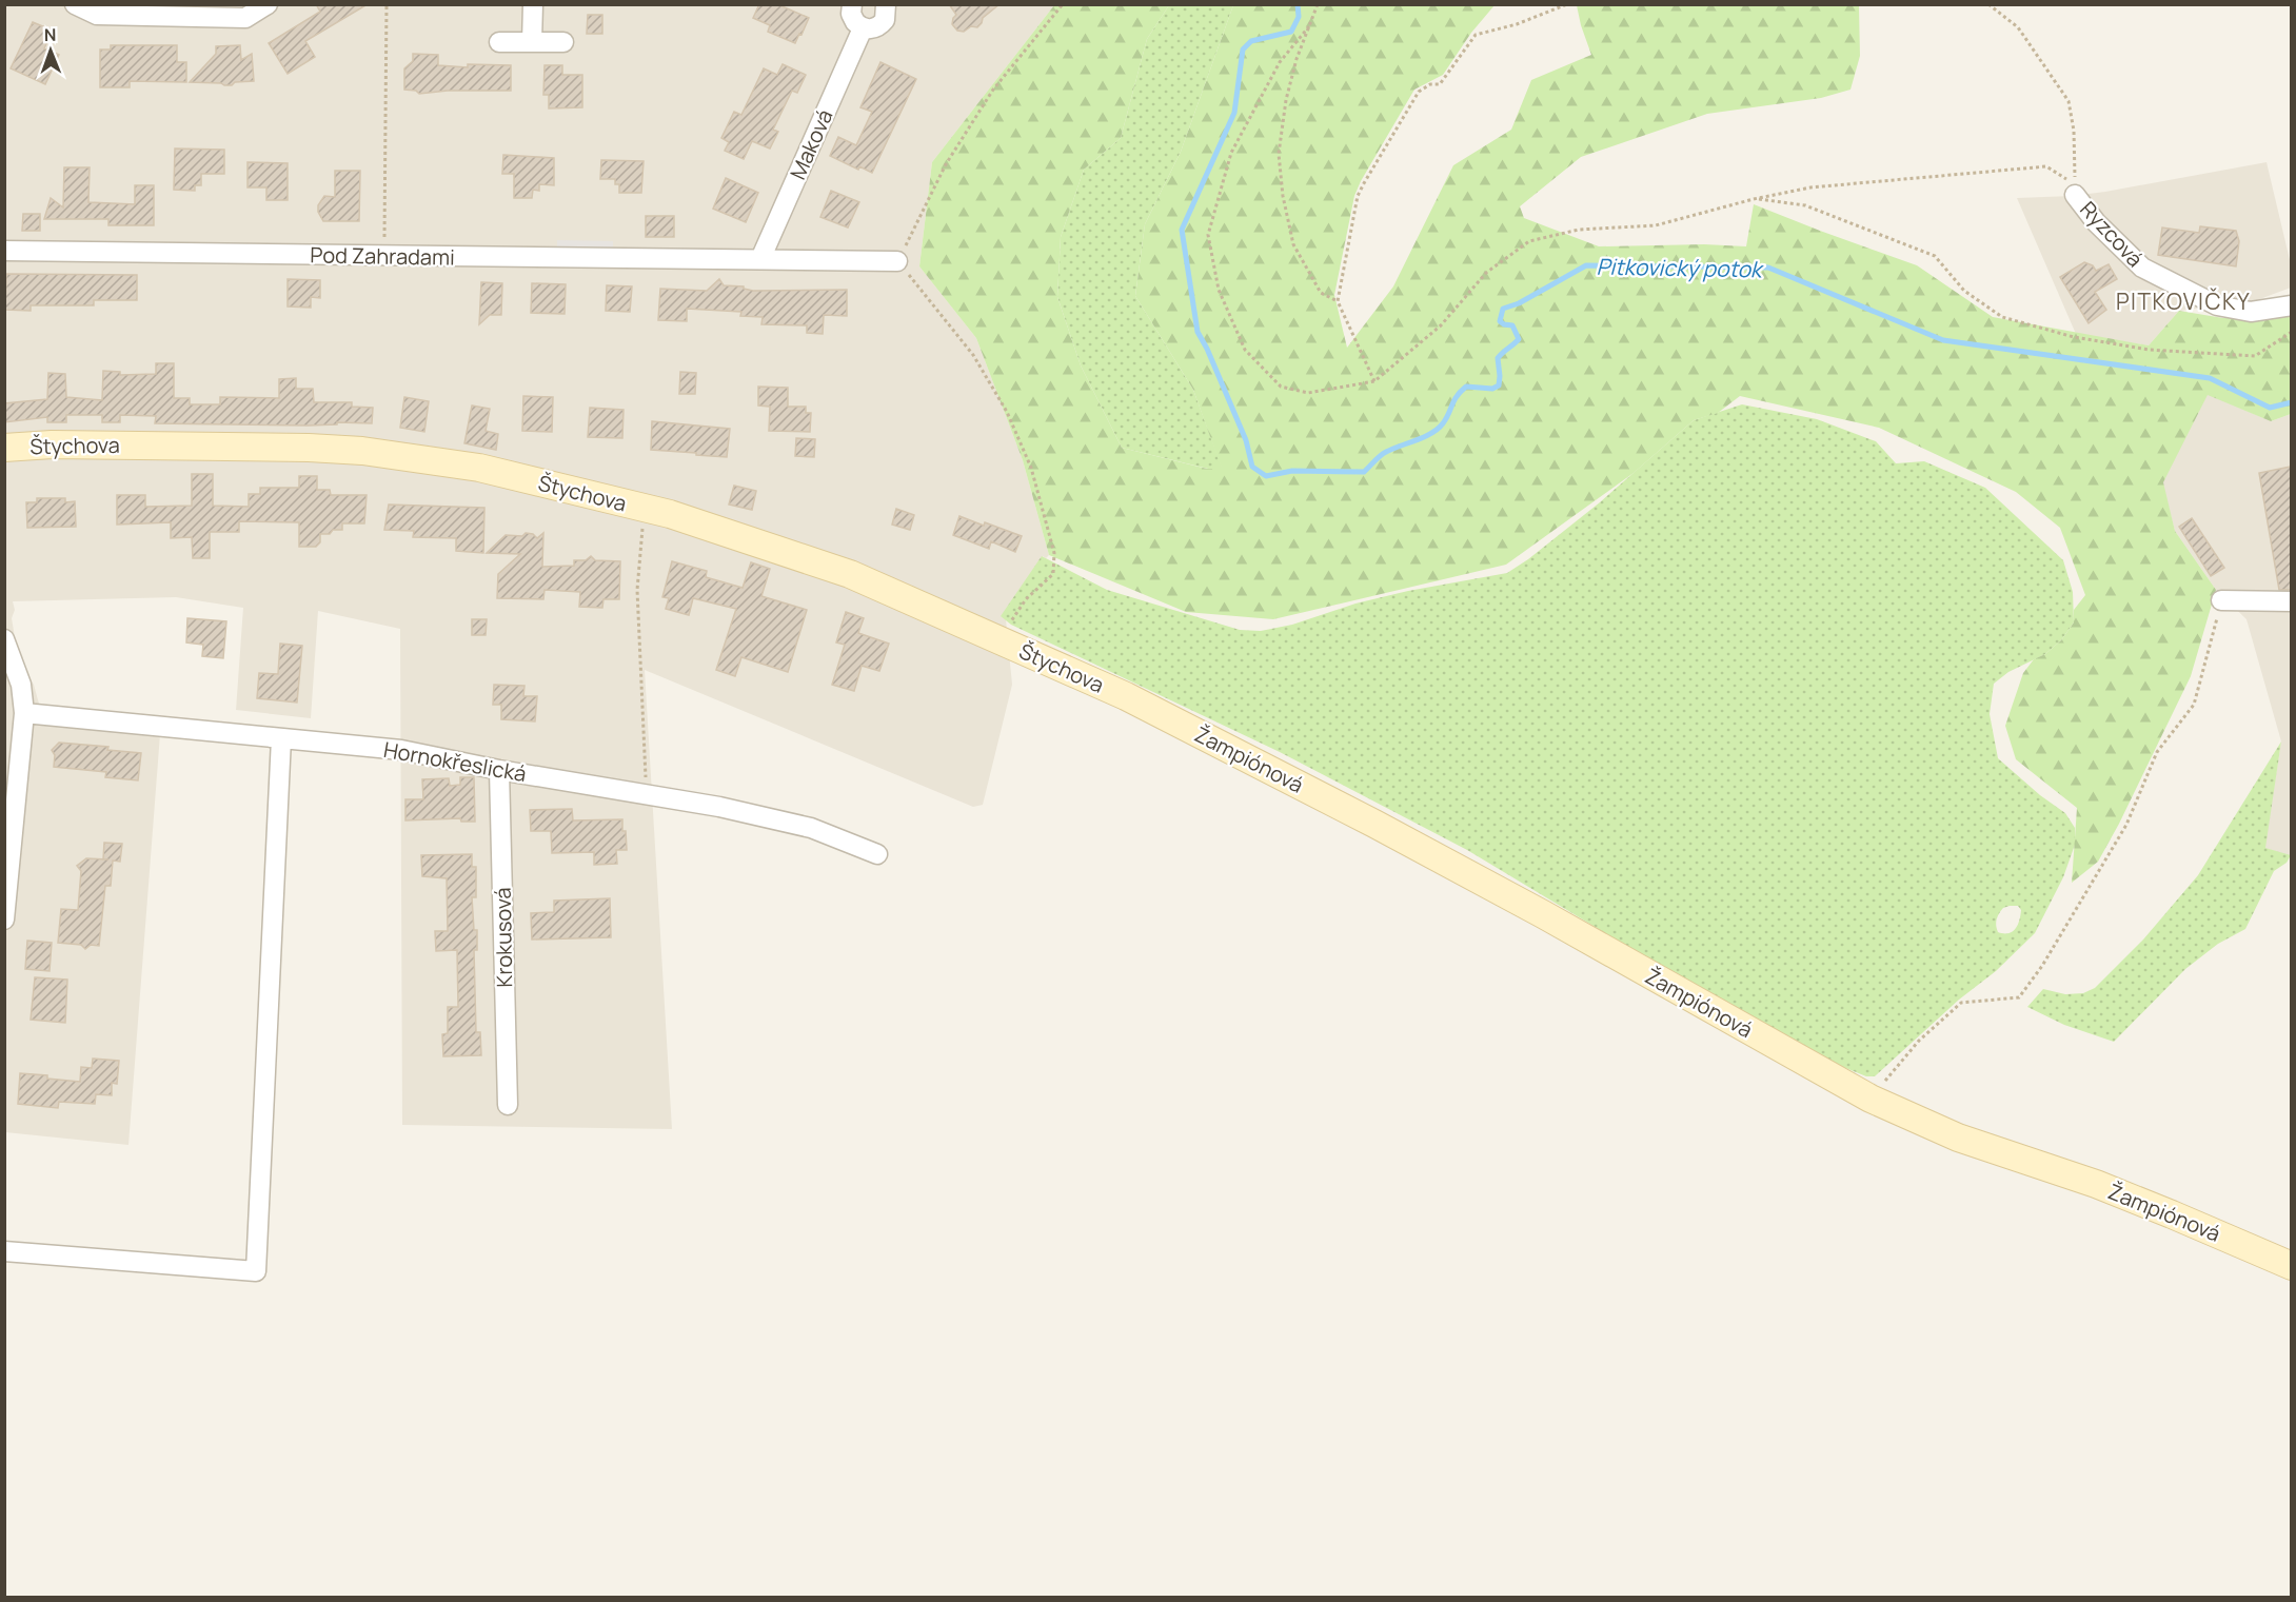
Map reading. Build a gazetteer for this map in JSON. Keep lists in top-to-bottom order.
{
  "streets": {
    "street": [
      "Maková",
      "Ryzcová",
      "Pod Zahradami",
      "Štychova",
      "Žampiónová",
      "Hornokřeslická",
      "Krokusová"
    ]
  },
  "crossings": [
    ["Maková", "Pod Zahradami"],
    ["Štychova", "Žampiónová"],
    ["Hornokřeslická", "Krokusová"]
  ],
  "districts": ["PITKOVIČKY"],
  "water": ["Pitkovický potok"],
  "north": "top"
}
